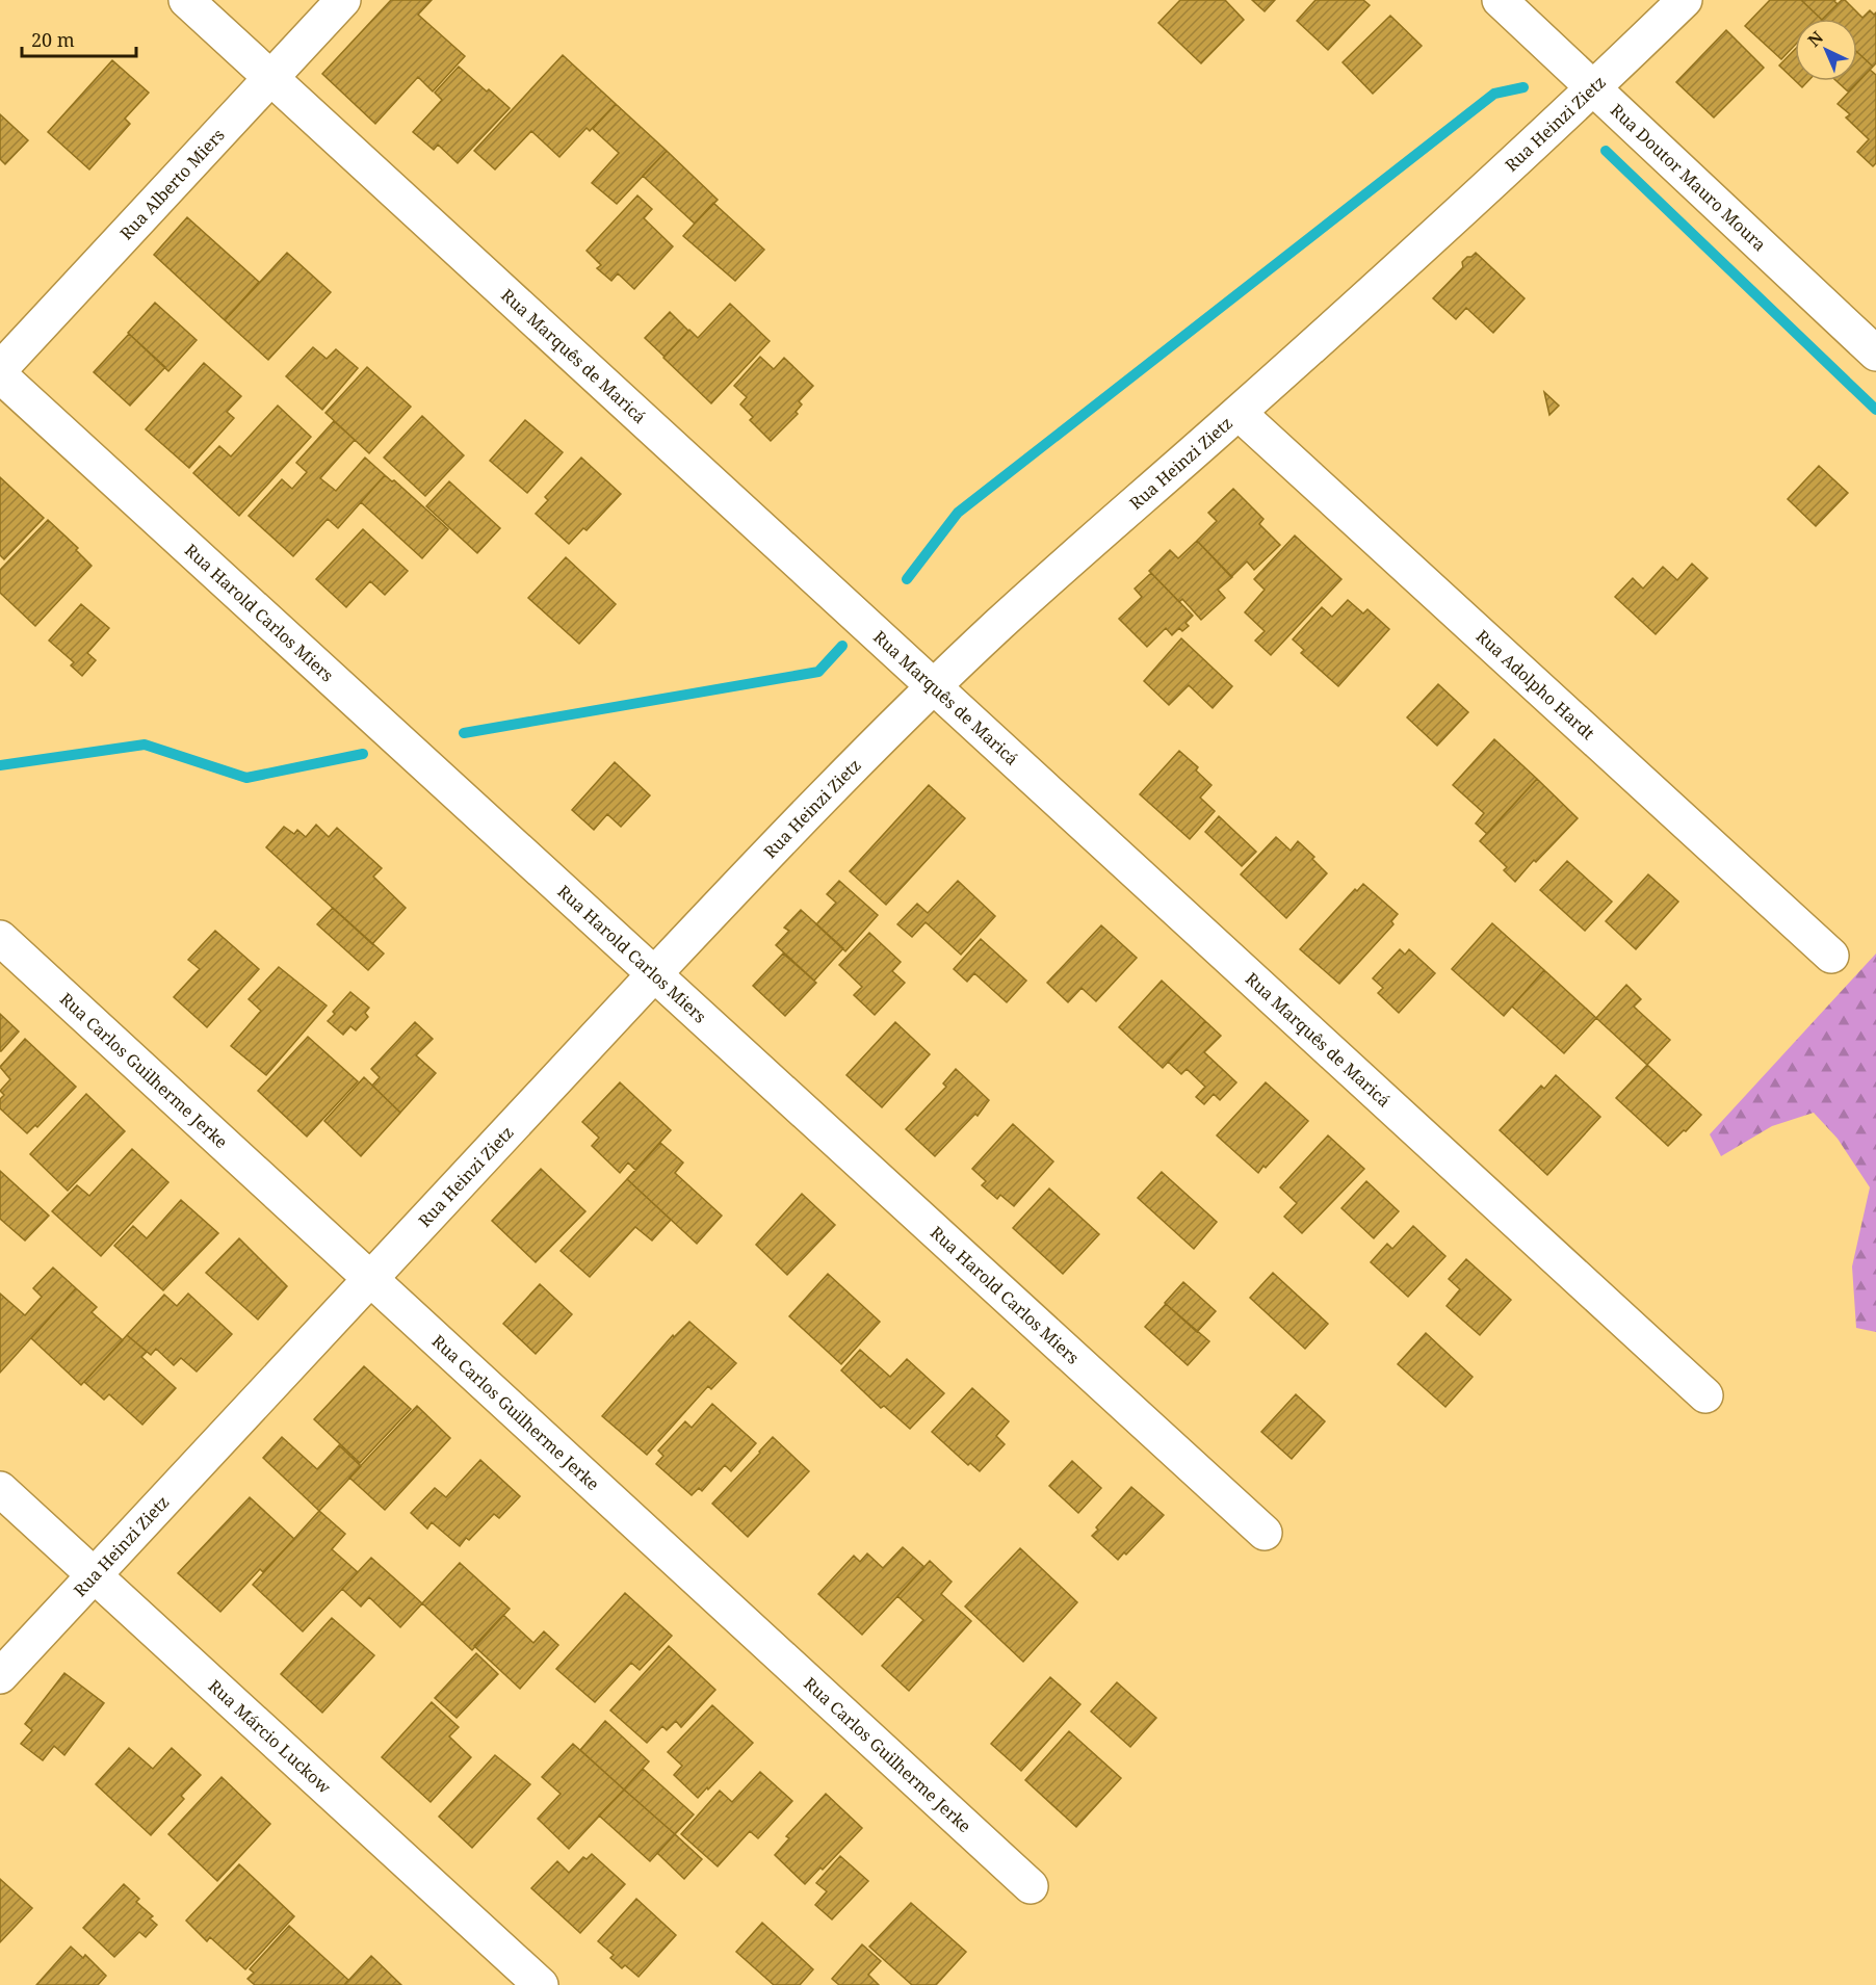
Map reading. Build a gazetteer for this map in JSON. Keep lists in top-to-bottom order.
{
  "streets": {
    "street": [
      "Rua Heinzi Zietz",
      "Rua Doutor Mauro Moura",
      "Rua Alberto Miers",
      "Rua Marquês de Maricá",
      "Rua Harold Carlos Miers",
      "Rua Adolpho Hardt",
      "Rua Carlos Guilherme Jerke",
      "Rua Márcio Luckow"
    ]
  },
  "crossings": [
    ["Rua Heinzi Zietz", "Rua Doutor Mauro Moura"],
    ["Rua Heinzi Zietz", "Rua Marquês de Maricá"],
    ["Rua Heinzi Zietz", "Rua Harold Carlos Miers"],
    ["Rua Heinzi Zietz", "Rua Adolpho Hardt"],
    ["Rua Heinzi Zietz", "Rua Carlos Guilherme Jerke"],
    ["Rua Heinzi Zietz", "Rua Márcio Luckow"],
    ["Rua Alberto Miers", "Rua Marquês de Maricá"]
  ],
  "scale_bar": "20 m",
  "north": "top left"
}
